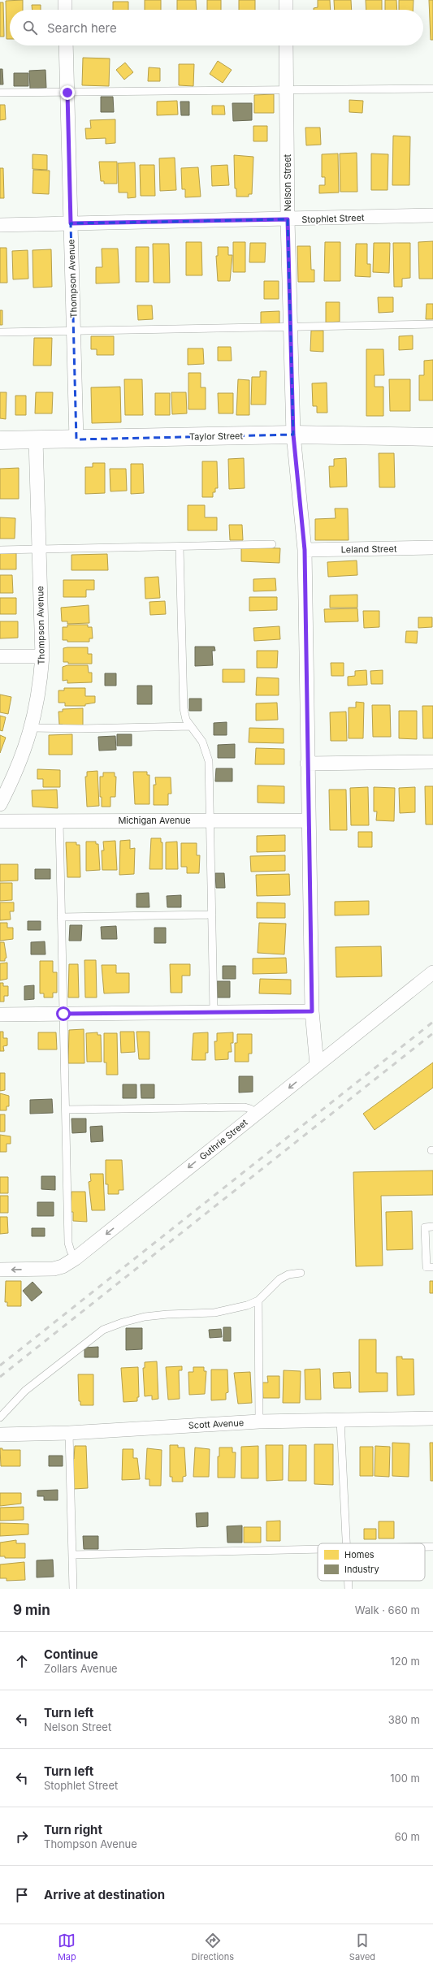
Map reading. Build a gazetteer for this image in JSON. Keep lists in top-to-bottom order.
{
  "streets": {
    "main road": ["Taylor Street"],
    "street": [
      "Nelson Street",
      "Stophlet Street",
      "Thompson Avenue",
      "Leland Street",
      "Michigan Avenue",
      "Guthrie Street",
      "Scott Avenue"
    ]
  },
  "crossings": [
    ["Nelson Street", "Stophlet Street"],
    ["Nelson Street", "Taylor Street"],
    ["Nelson Street", "Leland Street"],
    ["Nelson Street", "Michigan Avenue"],
    ["Nelson Street", "Guthrie Street"],
    ["Stophlet Street", "Thompson Avenue"],
    ["Thompson Avenue", "Taylor Street"]
  ],
  "one_way": ["Guthrie Street"],
  "legend": ["Homes", "Industry"],
  "page": {
    "search": "Search here",
    "heading": ["9 min", "Walk · 660 m"],
    "list": [
      ["Continue", "Zollars Avenue", "120 m"],
      ["Turn left", "Nelson Street", "380 m"],
      ["Turn left", "Stophlet Street", "100 m"],
      ["Turn right", "Thompson Avenue", "60 m"],
      "Arrive at destination"
    ],
    "nav": ["Map", "Directions", "Saved"]
  }
}
